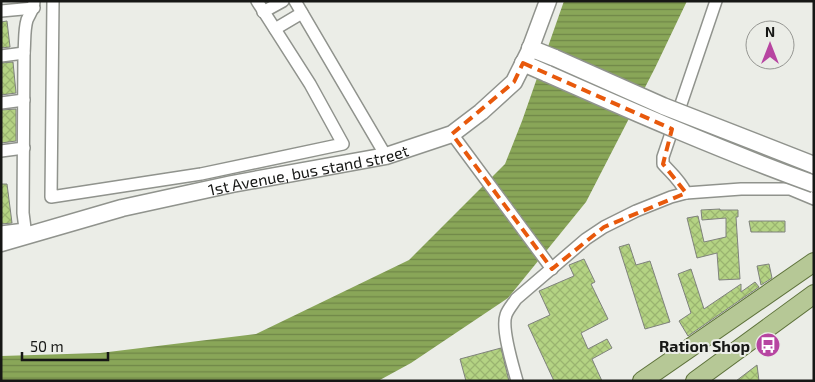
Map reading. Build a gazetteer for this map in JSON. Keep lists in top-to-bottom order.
{
  "streets": {
    "street": ["1st Avenue, bus stand street"]
  },
  "places": {
    "bus stop": ["Ration Shop"]
  },
  "scale_bar": "50 m",
  "north": "top"
}
